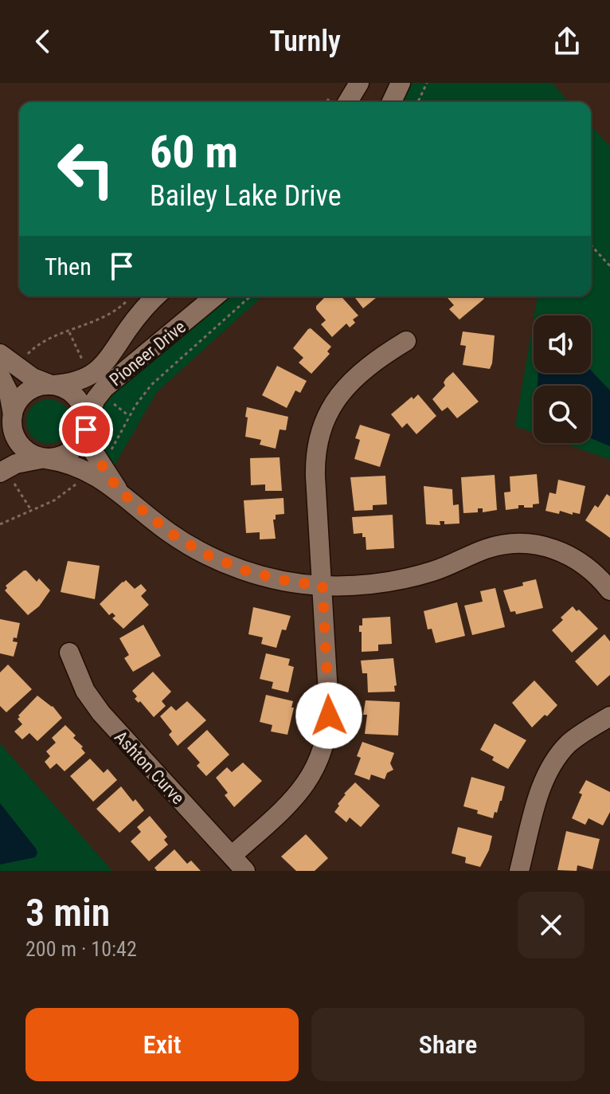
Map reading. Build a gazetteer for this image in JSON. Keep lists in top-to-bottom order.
{
  "streets": {
    "street": ["Pioneer Drive", "Ashton Curve"]
  },
  "page": {
    "header": "Turnly",
    "turn": ["60 m", "Bailey Lake Drive"],
    "then": "Then",
    "heading": ["3 min", "200 m · 10:42"],
    "buttons": ["Exit", "Share"]
  }
}
